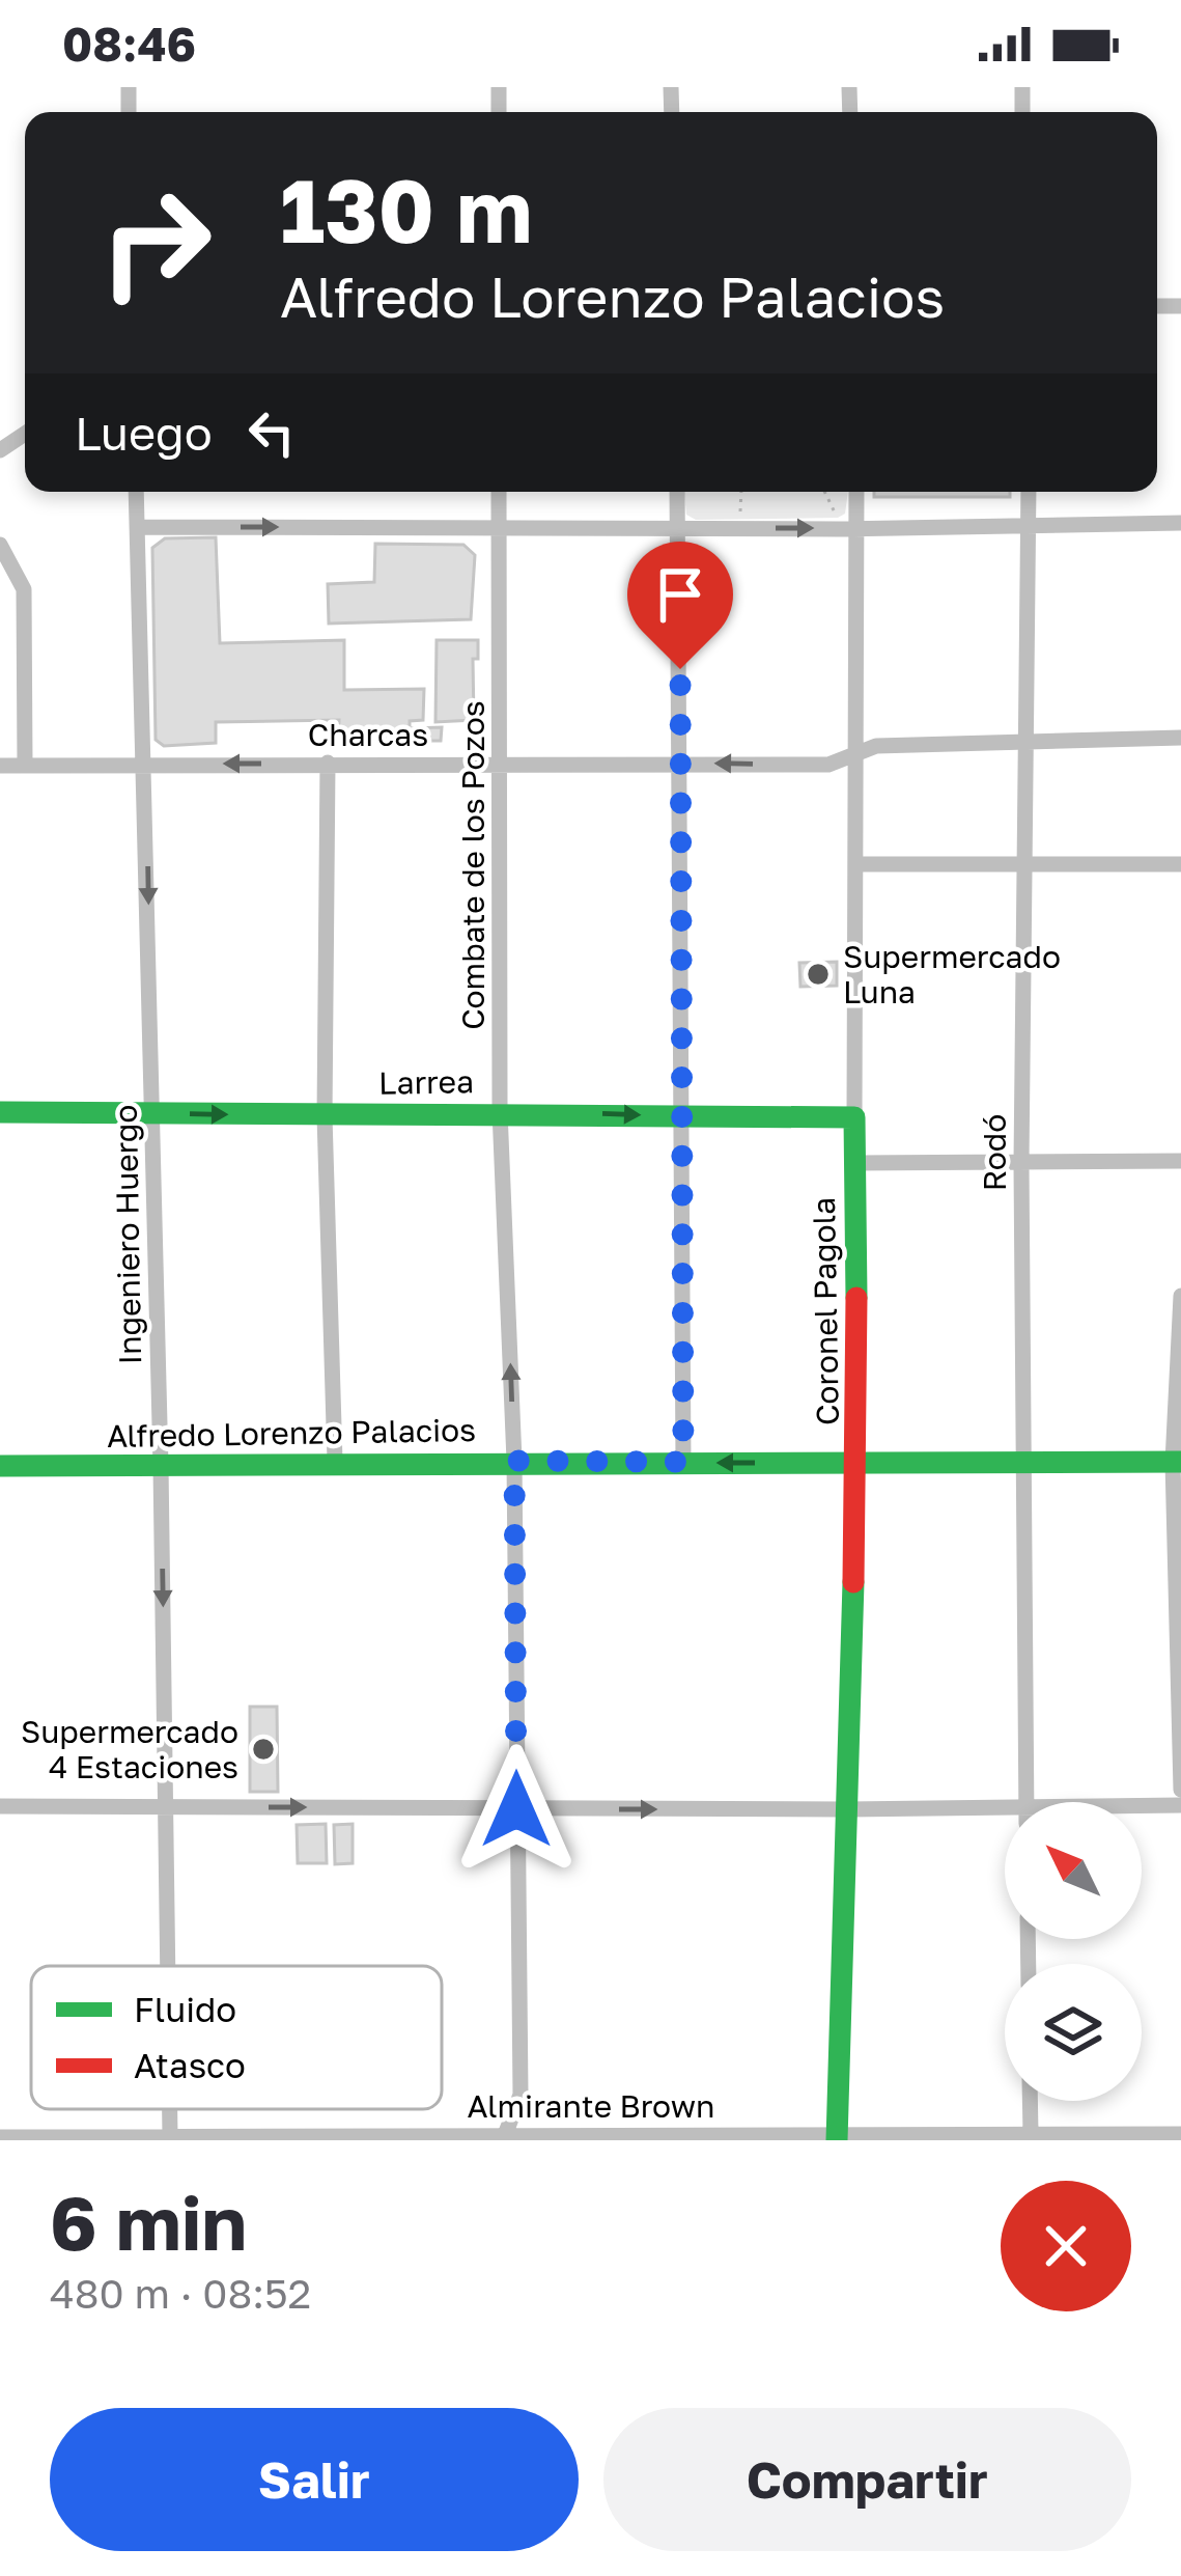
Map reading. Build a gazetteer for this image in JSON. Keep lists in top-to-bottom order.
{
  "streets": {
    "street": [
      "Charcas",
      "Combate de los Pozos",
      "Larrea",
      "Rodó",
      "Ingeniero Huergo",
      "Coronel Pagola",
      "Alfredo Lorenzo Palacios",
      "Almirante Brown"
    ]
  },
  "crossings": [
    ["Charcas", "Combate de los Pozos"],
    ["Charcas", "Rodó"],
    ["Charcas", "Ingeniero Huergo"],
    ["Charcas", "Coronel Pagola"],
    ["Combate de los Pozos", "Larrea"],
    ["Combate de los Pozos", "Alfredo Lorenzo Palacios"],
    ["Combate de los Pozos", "Almirante Brown"],
    ["Larrea", "Ingeniero Huergo"],
    ["Larrea", "Coronel Pagola"],
    ["Rodó", "Alfredo Lorenzo Palacios"],
    ["Ingeniero Huergo", "Alfredo Lorenzo Palacios"],
    ["Ingeniero Huergo", "Almirante Brown"],
    ["Coronel Pagola", "Alfredo Lorenzo Palacios"],
    ["Coronel Pagola", "Almirante Brown"]
  ],
  "one_way": ["Larrea", "Ingeniero Huergo"],
  "places": ["Supermercado Luna", "Supermercado 4 Estaciones"],
  "legend": ["Fluido", "Atasco"],
  "north": "top left",
  "page": {
    "status": "08:46",
    "turn": ["130 m", "Alfredo Lorenzo Palacios"],
    "then": "Luego",
    "heading": ["6 min", "480 m · 08:52"],
    "buttons": ["Salir", "Compartir"]
  }
}
